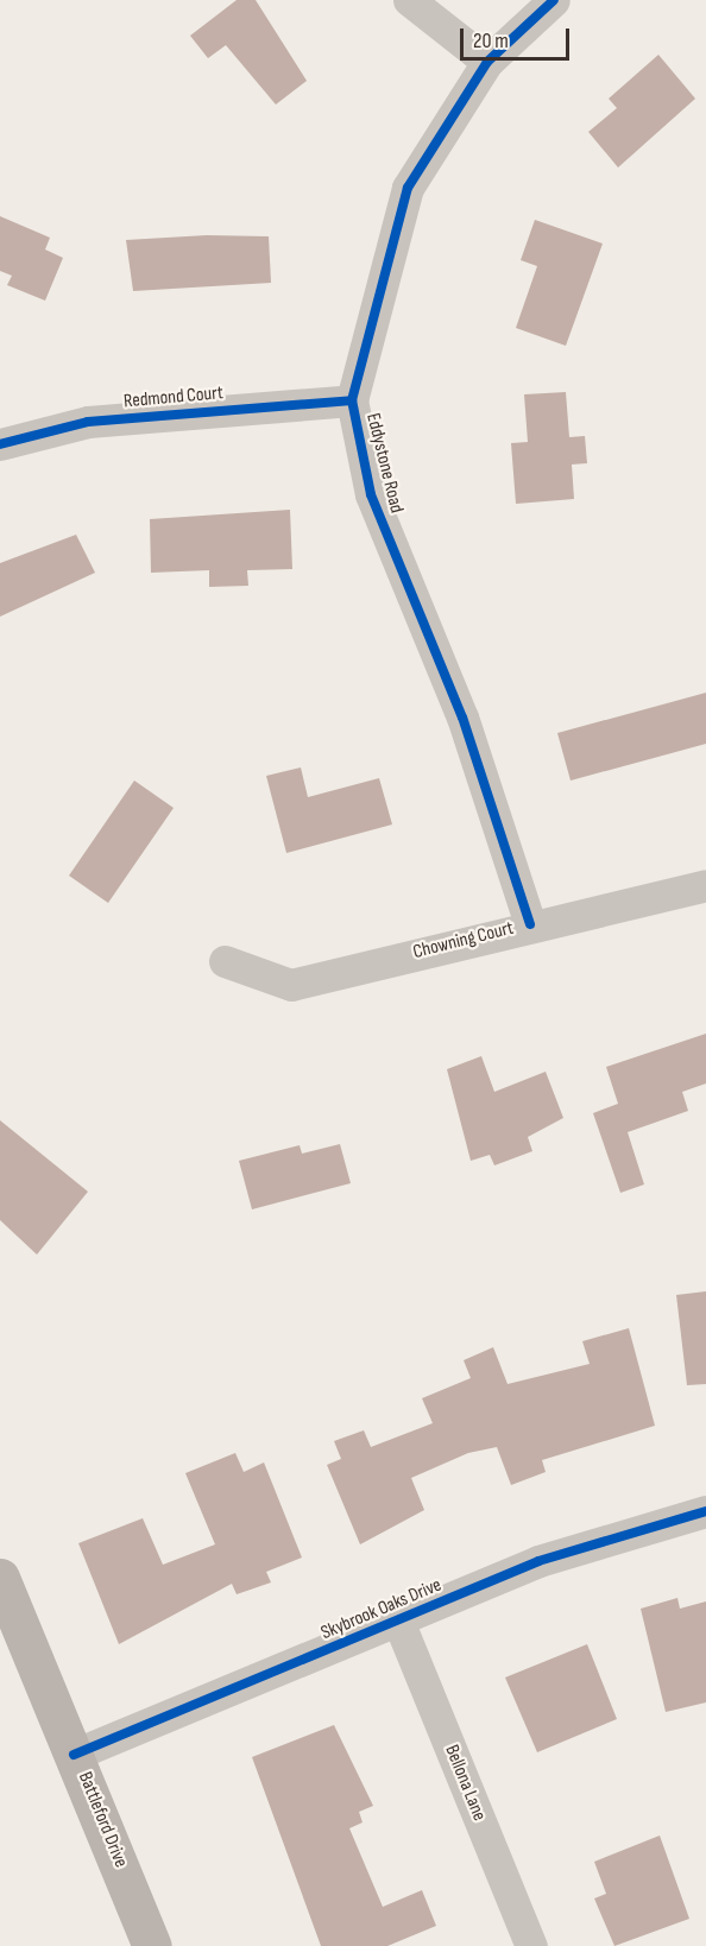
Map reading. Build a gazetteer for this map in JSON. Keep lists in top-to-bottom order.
{
  "streets": {
    "street": [
      "Redmond Court",
      "Eddystone Road",
      "Chowning Court",
      "Skybrook Oaks Drive",
      "Bellona Lane",
      "Battleford Drive"
    ]
  },
  "crossings": [
    ["Redmond Court", "Eddystone Road"],
    ["Eddystone Road", "Chowning Court"],
    ["Skybrook Oaks Drive", "Bellona Lane"],
    ["Skybrook Oaks Drive", "Battleford Drive"]
  ],
  "scale_bar": "20 m"
}
